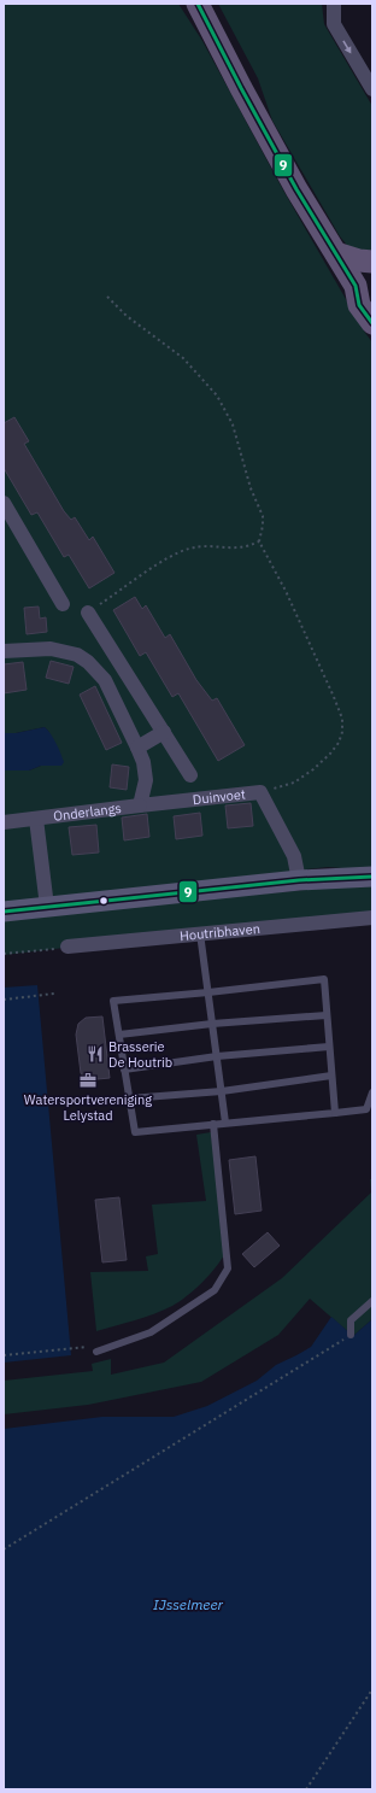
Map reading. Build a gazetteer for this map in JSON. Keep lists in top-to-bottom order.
{
  "streets": {
    "street": ["Duinvoet", "Onderlangs", "Houtribhaven"]
  },
  "crossings": [
    ["Duinvoet", "Onderlangs"]
  ],
  "water": ["IJsselmeer"],
  "places": {
    "restaurant": ["Brasserie De Houtrib"],
    "office": ["Watersportvereniging Lelystad"]
  },
  "lines": ["transit line 9"]
}
